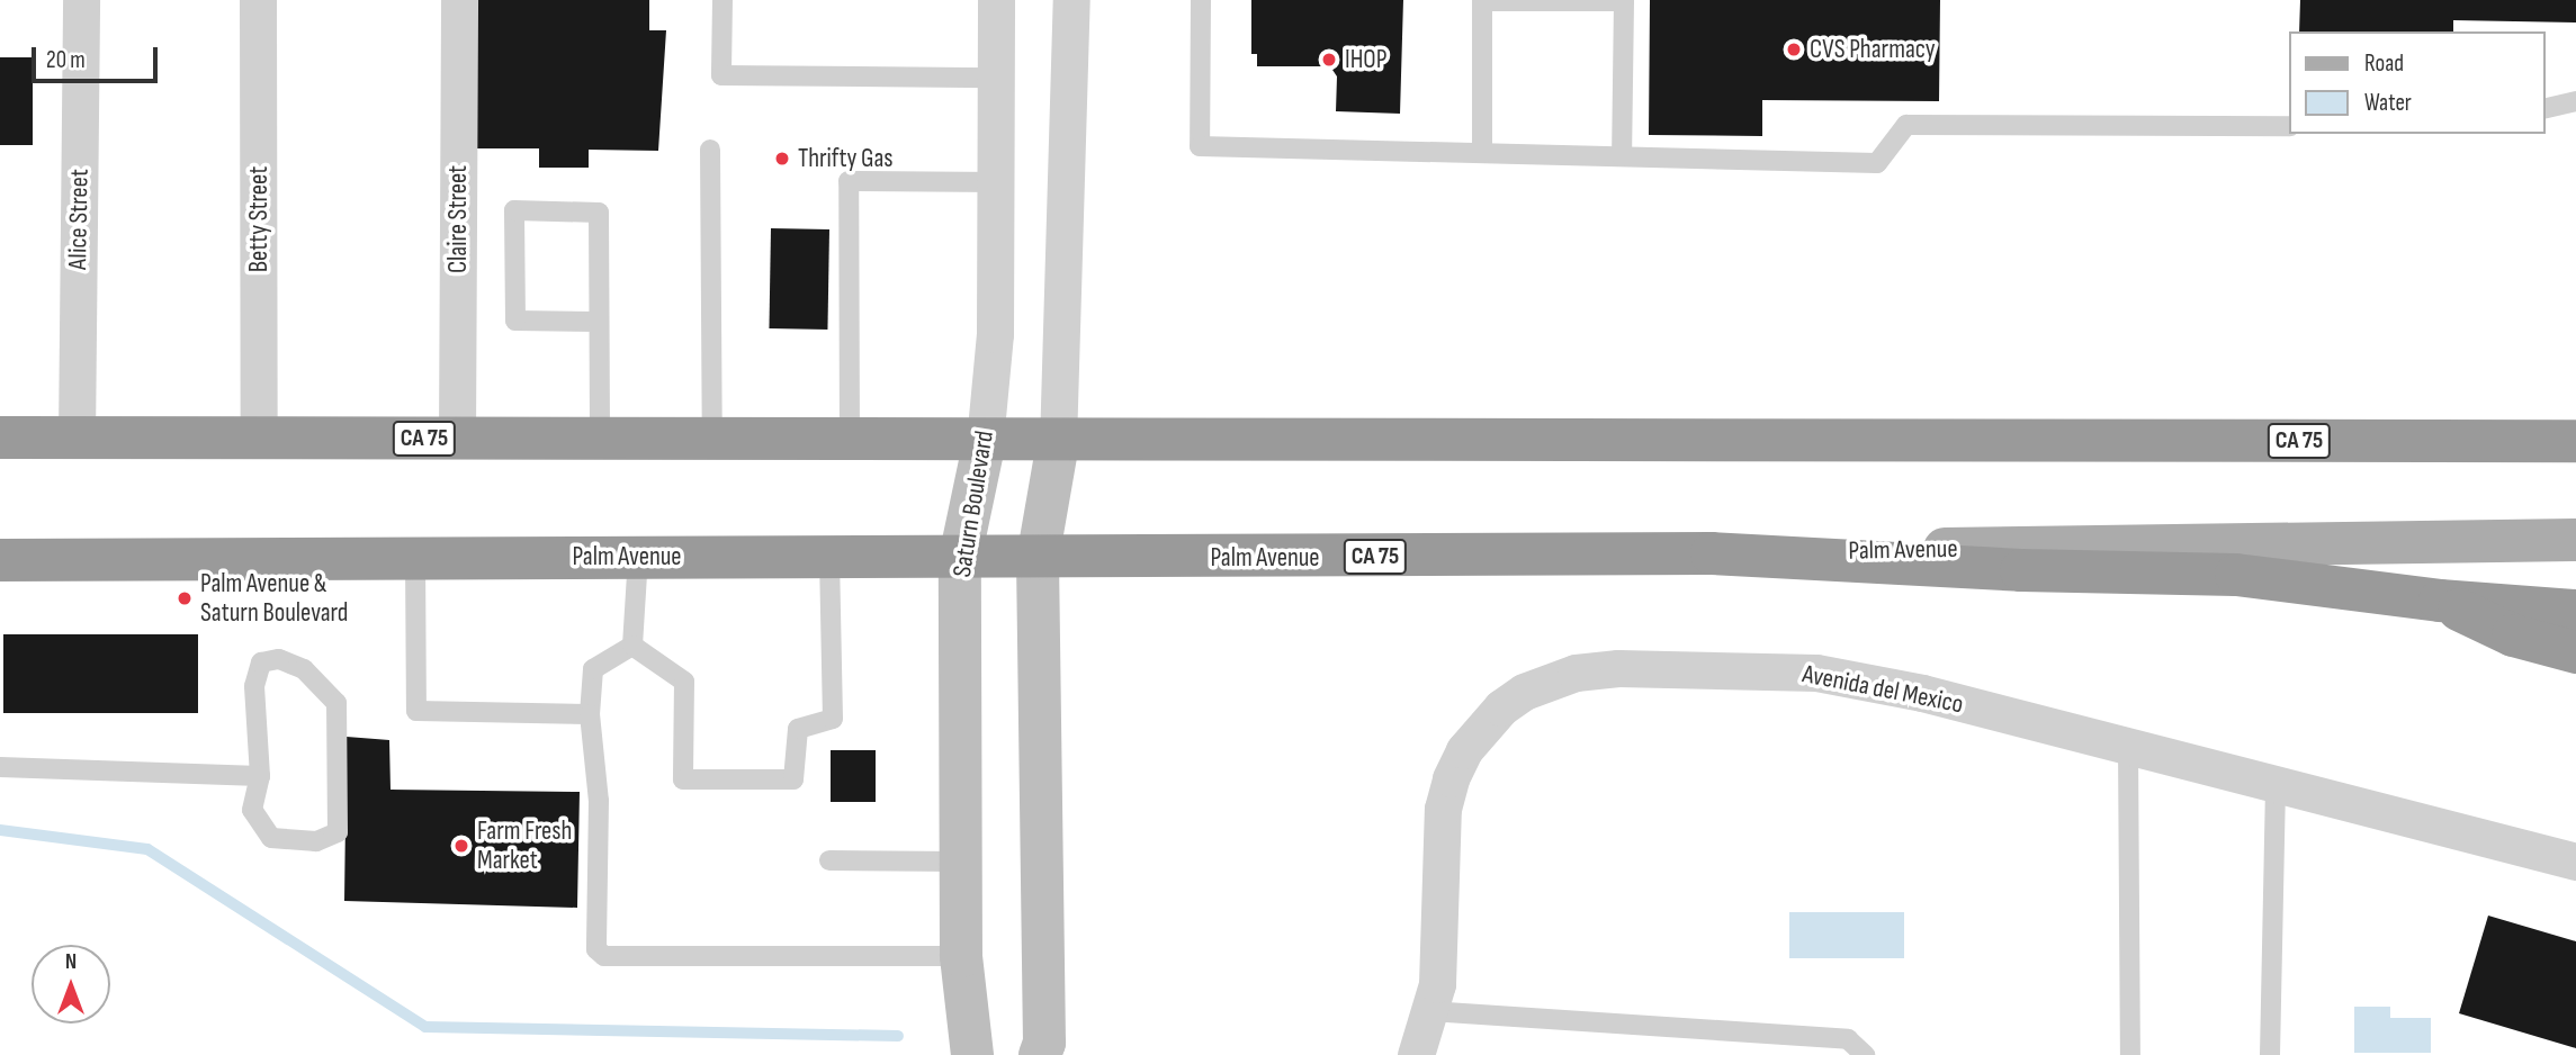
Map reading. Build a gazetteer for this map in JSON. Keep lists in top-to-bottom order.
{
  "streets": {
    "highway": ["CA 75", "Palm Avenue"],
    "main road": ["Saturn Boulevard"],
    "street": [
      "Alice Street",
      "Betty Street",
      "Claire Street",
      "Avenida del Mexico"
    ]
  },
  "crossings": [
    ["Alice Street", "CA 75"],
    ["Betty Street", "CA 75"],
    ["Claire Street", "CA 75"],
    ["CA 75", "Saturn Boulevard"],
    ["Saturn Boulevard", "Palm Avenue"]
  ],
  "places": [
    "CVS Pharmacy",
    "IHOP",
    "Thrifty Gas",
    "Palm Avenue & Saturn Boulevard",
    "Farm Fresh Market"
  ],
  "legend": ["Road", "Water"],
  "scale_bar": "20 m",
  "north": "top"
}
